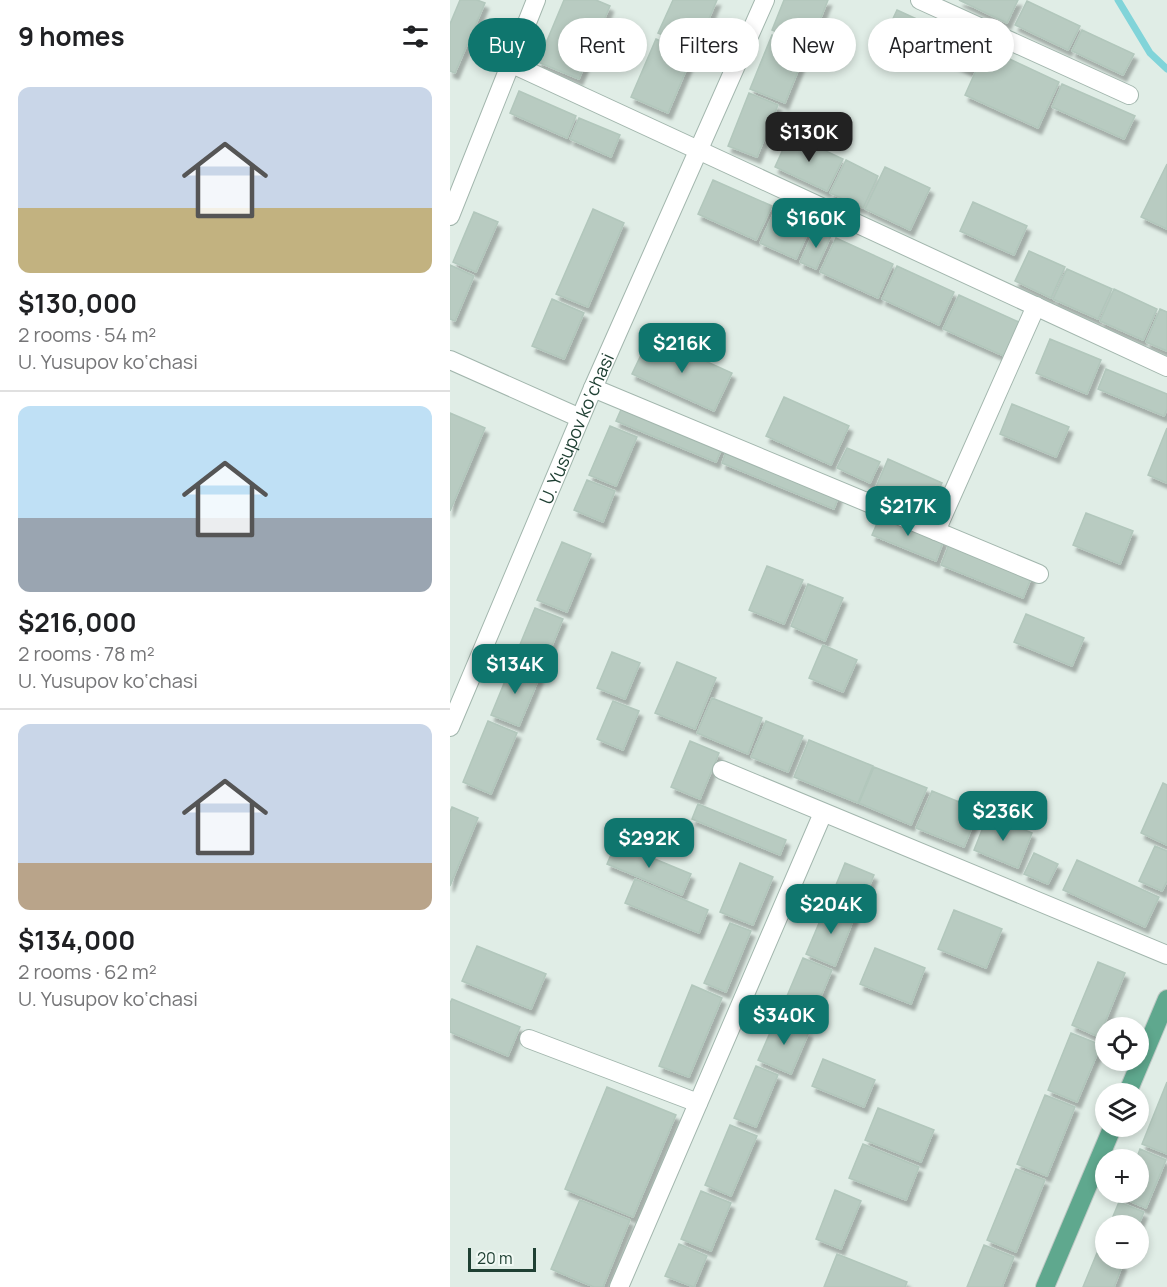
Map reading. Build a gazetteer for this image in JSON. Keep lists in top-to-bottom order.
{
  "streets": {
    "street": ["U. Yusupov ko‘chasi"]
  },
  "scale_bar": "20 m",
  "page": {
    "heading": "9 homes",
    "chip": [
      "Buy",
      "Rent",
      "Filters",
      "New",
      "Apartment"
    ],
    "list": [
      {
        "name": "$130,000",
        "note": "2 rooms · 54 m² · U. Yusupov ko‘chasi"
      },
      {
        "name": "$216,000",
        "note": "2 rooms · 78 m² · U. Yusupov ko‘chasi"
      },
      {
        "name": "$134,000",
        "note": "2 rooms · 62 m² · U. Yusupov ko‘chasi"
      }
    ],
    "price": [
      "$130K",
      "$160K",
      "$216K",
      "$217K",
      "$134K",
      "$236K",
      "$292K",
      "$204K",
      "$340K"
    ],
    "map_buttons": ["+", "−"],
    "scale": "20 m"
  }
}
